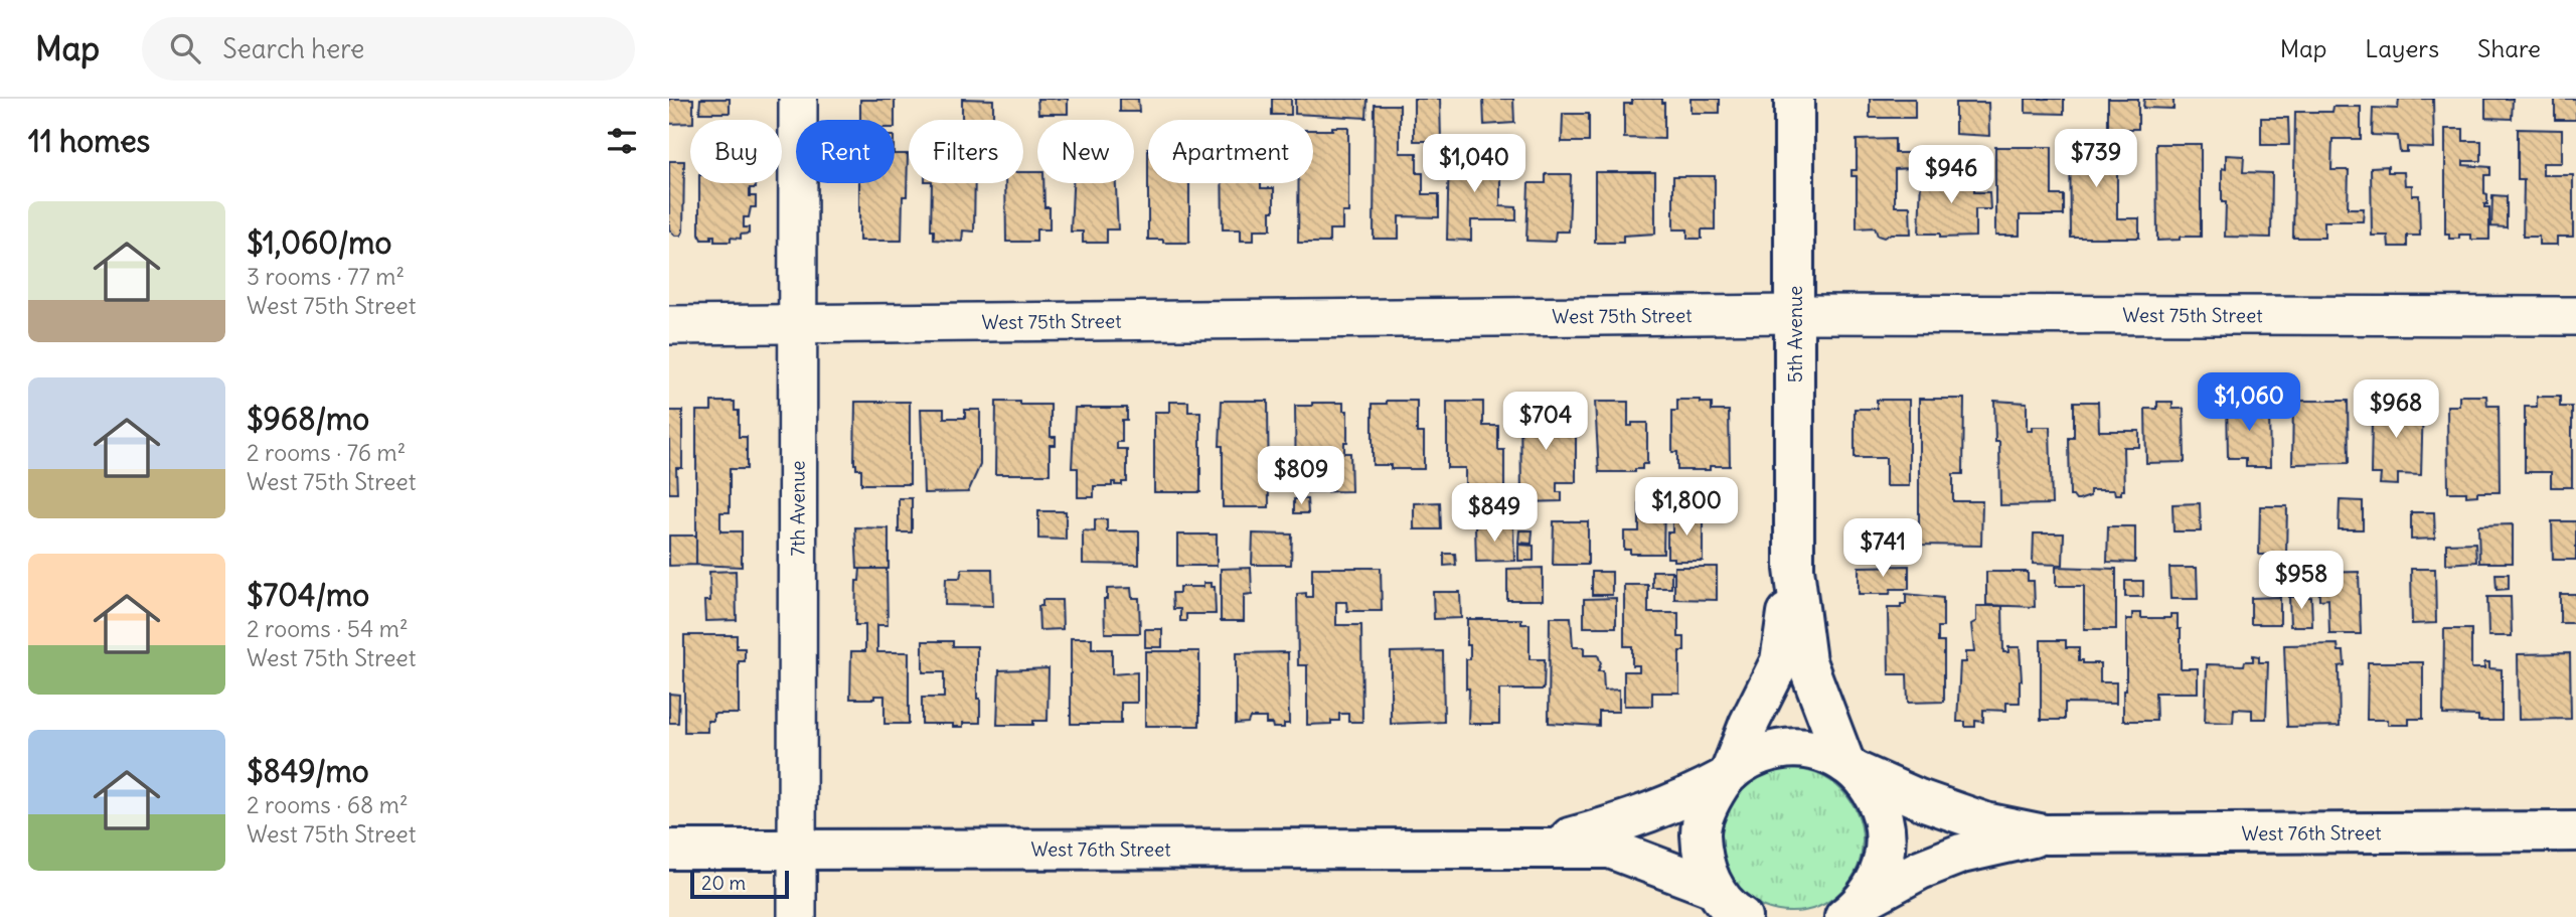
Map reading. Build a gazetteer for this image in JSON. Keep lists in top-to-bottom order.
{
  "streets": {
    "street": [
      "West 75th Street",
      "5th Avenue",
      "7th Avenue",
      "West 76th Street"
    ]
  },
  "crossings": [
    ["West 75th Street", "5th Avenue"],
    ["West 75th Street", "7th Avenue"],
    ["5th Avenue", "West 76th Street"],
    ["7th Avenue", "West 76th Street"]
  ],
  "scale_bar": "20 m",
  "page": {
    "header": "Map",
    "search": "Search here",
    "nav": ["Map", "Layers", "Share"],
    "heading": "11 homes",
    "chip": [
      "Buy",
      "Rent",
      "Filters",
      "New",
      "Apartment"
    ],
    "price": [
      "$739",
      "$1,040",
      "$946",
      "$1,060",
      "$968",
      "$704",
      "$809",
      "$1,800",
      "$849",
      "$741",
      "$958"
    ],
    "list": [
      {
        "name": "$1,060/mo",
        "note": "3 rooms · 77 m² · West 75th Street"
      },
      {
        "name": "$968/mo",
        "note": "2 rooms · 76 m² · West 75th Street"
      },
      {
        "name": "$704/mo",
        "note": "2 rooms · 54 m² · West 75th Street"
      },
      {
        "name": "$849/mo",
        "note": "2 rooms · 68 m² · West 75th Street"
      }
    ],
    "scale": "20 m"
  }
}
